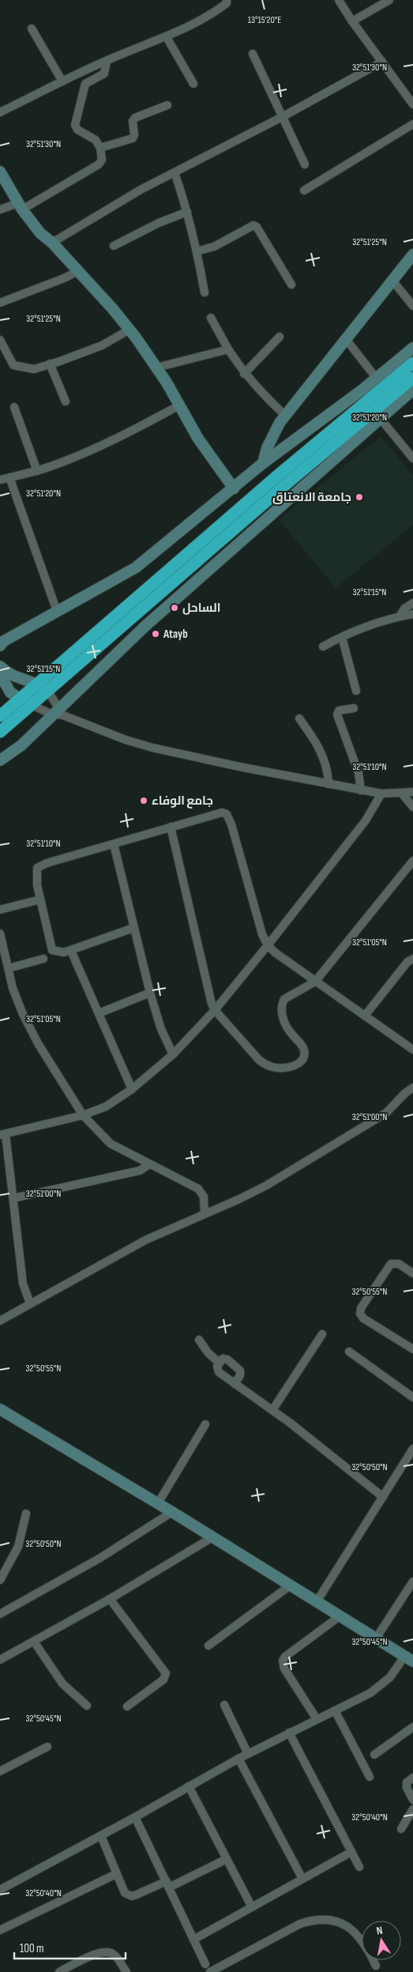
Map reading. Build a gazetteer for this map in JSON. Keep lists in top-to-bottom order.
{
  "places": [
    "جامعة الانعتاق",
    "الساحل",
    "Atayb",
    "جامع الوفاء"
  ],
  "scale_bar": "100 m",
  "north": "top",
  "coordinates": [
    "13°15'20\"E",
    "32°51'30\"N",
    "32°51'25\"N",
    "32°51'20\"N",
    "32°51'15\"N",
    "32°51'10\"N",
    "32°51'05\"N",
    "32°51'00\"N",
    "32°50'55\"N",
    "32°50'50\"N",
    "32°50'45\"N",
    "32°50'40\"N"
  ]
}
